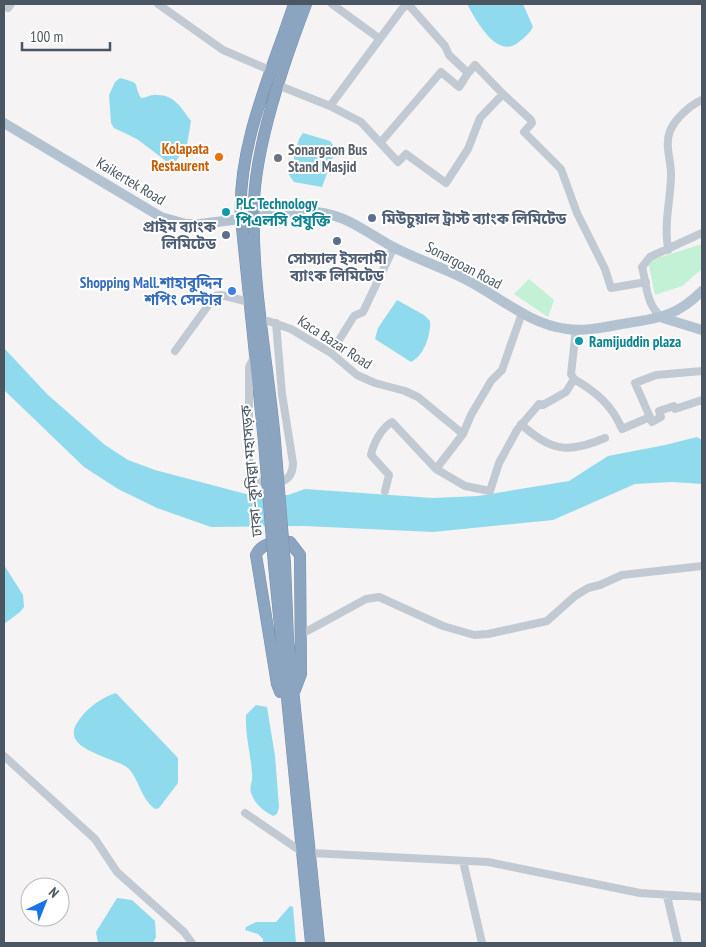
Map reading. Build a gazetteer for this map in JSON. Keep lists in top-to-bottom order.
{
  "streets": {
    "highway": ["ঢাকা–কুমিল্লা মহাসড়ক"],
    "main road": ["Kaikertek Road", "Sonargoan Road"],
    "street": ["Kaca Bazar Road"]
  },
  "crossings": [
    ["Kaikertek Road", "Sonargoan Road"],
    ["Kaikertek Road", "ঢাকা–কুমিল্লা মহাসড়ক"],
    ["Sonargoan Road", "ঢাকা–কুমিল্লা মহাসড়ক"]
  ],
  "places": [
    "Kolapata Restaurent",
    "Sonargaon Bus Stand Masjid",
    "PLC Technology পিএলসি প্রযুক্তি",
    "মিউচুয়াল ট্রাস্ট ব্যাংক লিমিটেড",
    "প্রাইম ব্যাংক লিমিটেড",
    "সোস্যাল ইসলামী ব্যাংক লিমিটেড",
    "Shopping Mall.শাহাবুদ্দিন শপিং সেন্টার",
    "Ramijuddin plaza"
  ],
  "scale_bar": "100 m",
  "north": "top right"
}
